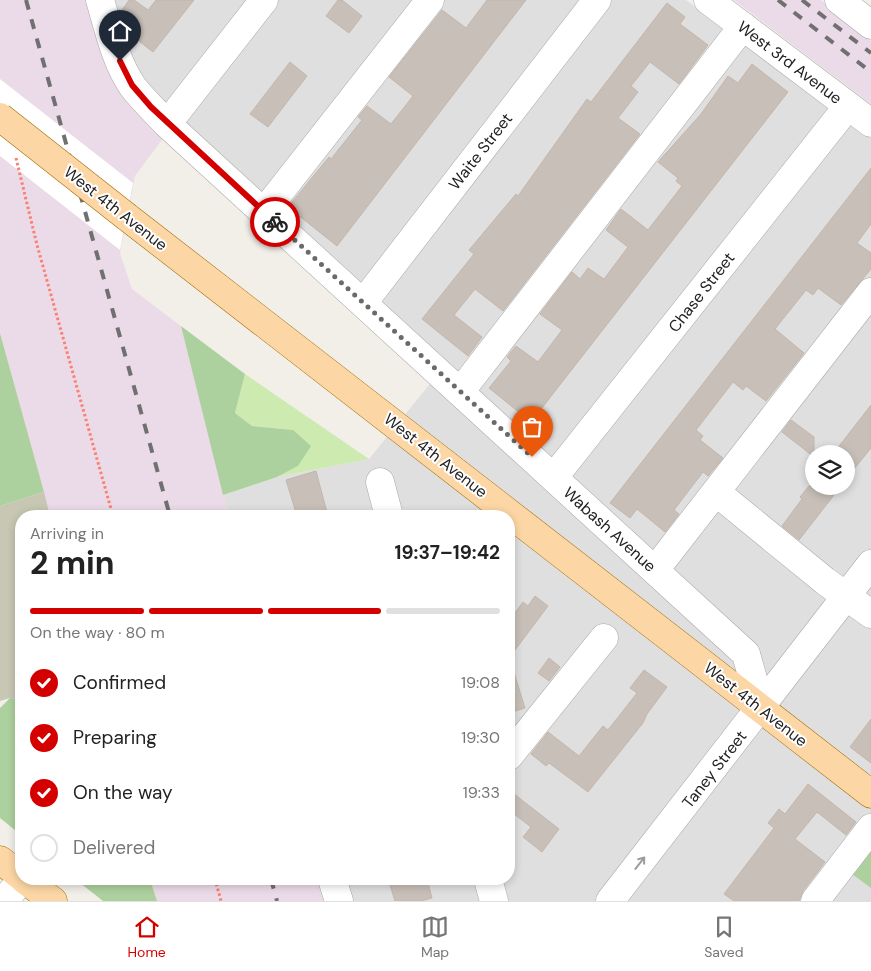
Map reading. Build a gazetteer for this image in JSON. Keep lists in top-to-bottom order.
{
  "streets": {
    "main road": ["West 4th Avenue"],
    "street": [
      "West 3rd Avenue",
      "Waite Street",
      "Chase Street",
      "Wabash Avenue",
      "Taney Street"
    ]
  },
  "crossings": [
    ["West 3rd Avenue", "Chase Street"],
    ["Waite Street", "Wabash Avenue"],
    ["West 4th Avenue", "Wabash Avenue"],
    ["West 4th Avenue", "Taney Street"],
    ["Chase Street", "Wabash Avenue"],
    ["Wabash Avenue", "Taney Street"]
  ],
  "page": {
    "heading": ["2 min", "Arriving in", "19:37–19:42"],
    "bar": "On the way · 80 m",
    "list": [
      ["Confirmed", "19:08"],
      ["Preparing", "19:30"],
      ["On the way", "19:33"],
      "Delivered"
    ],
    "tabs": ["Home", "Map", "Saved"]
  }
}
